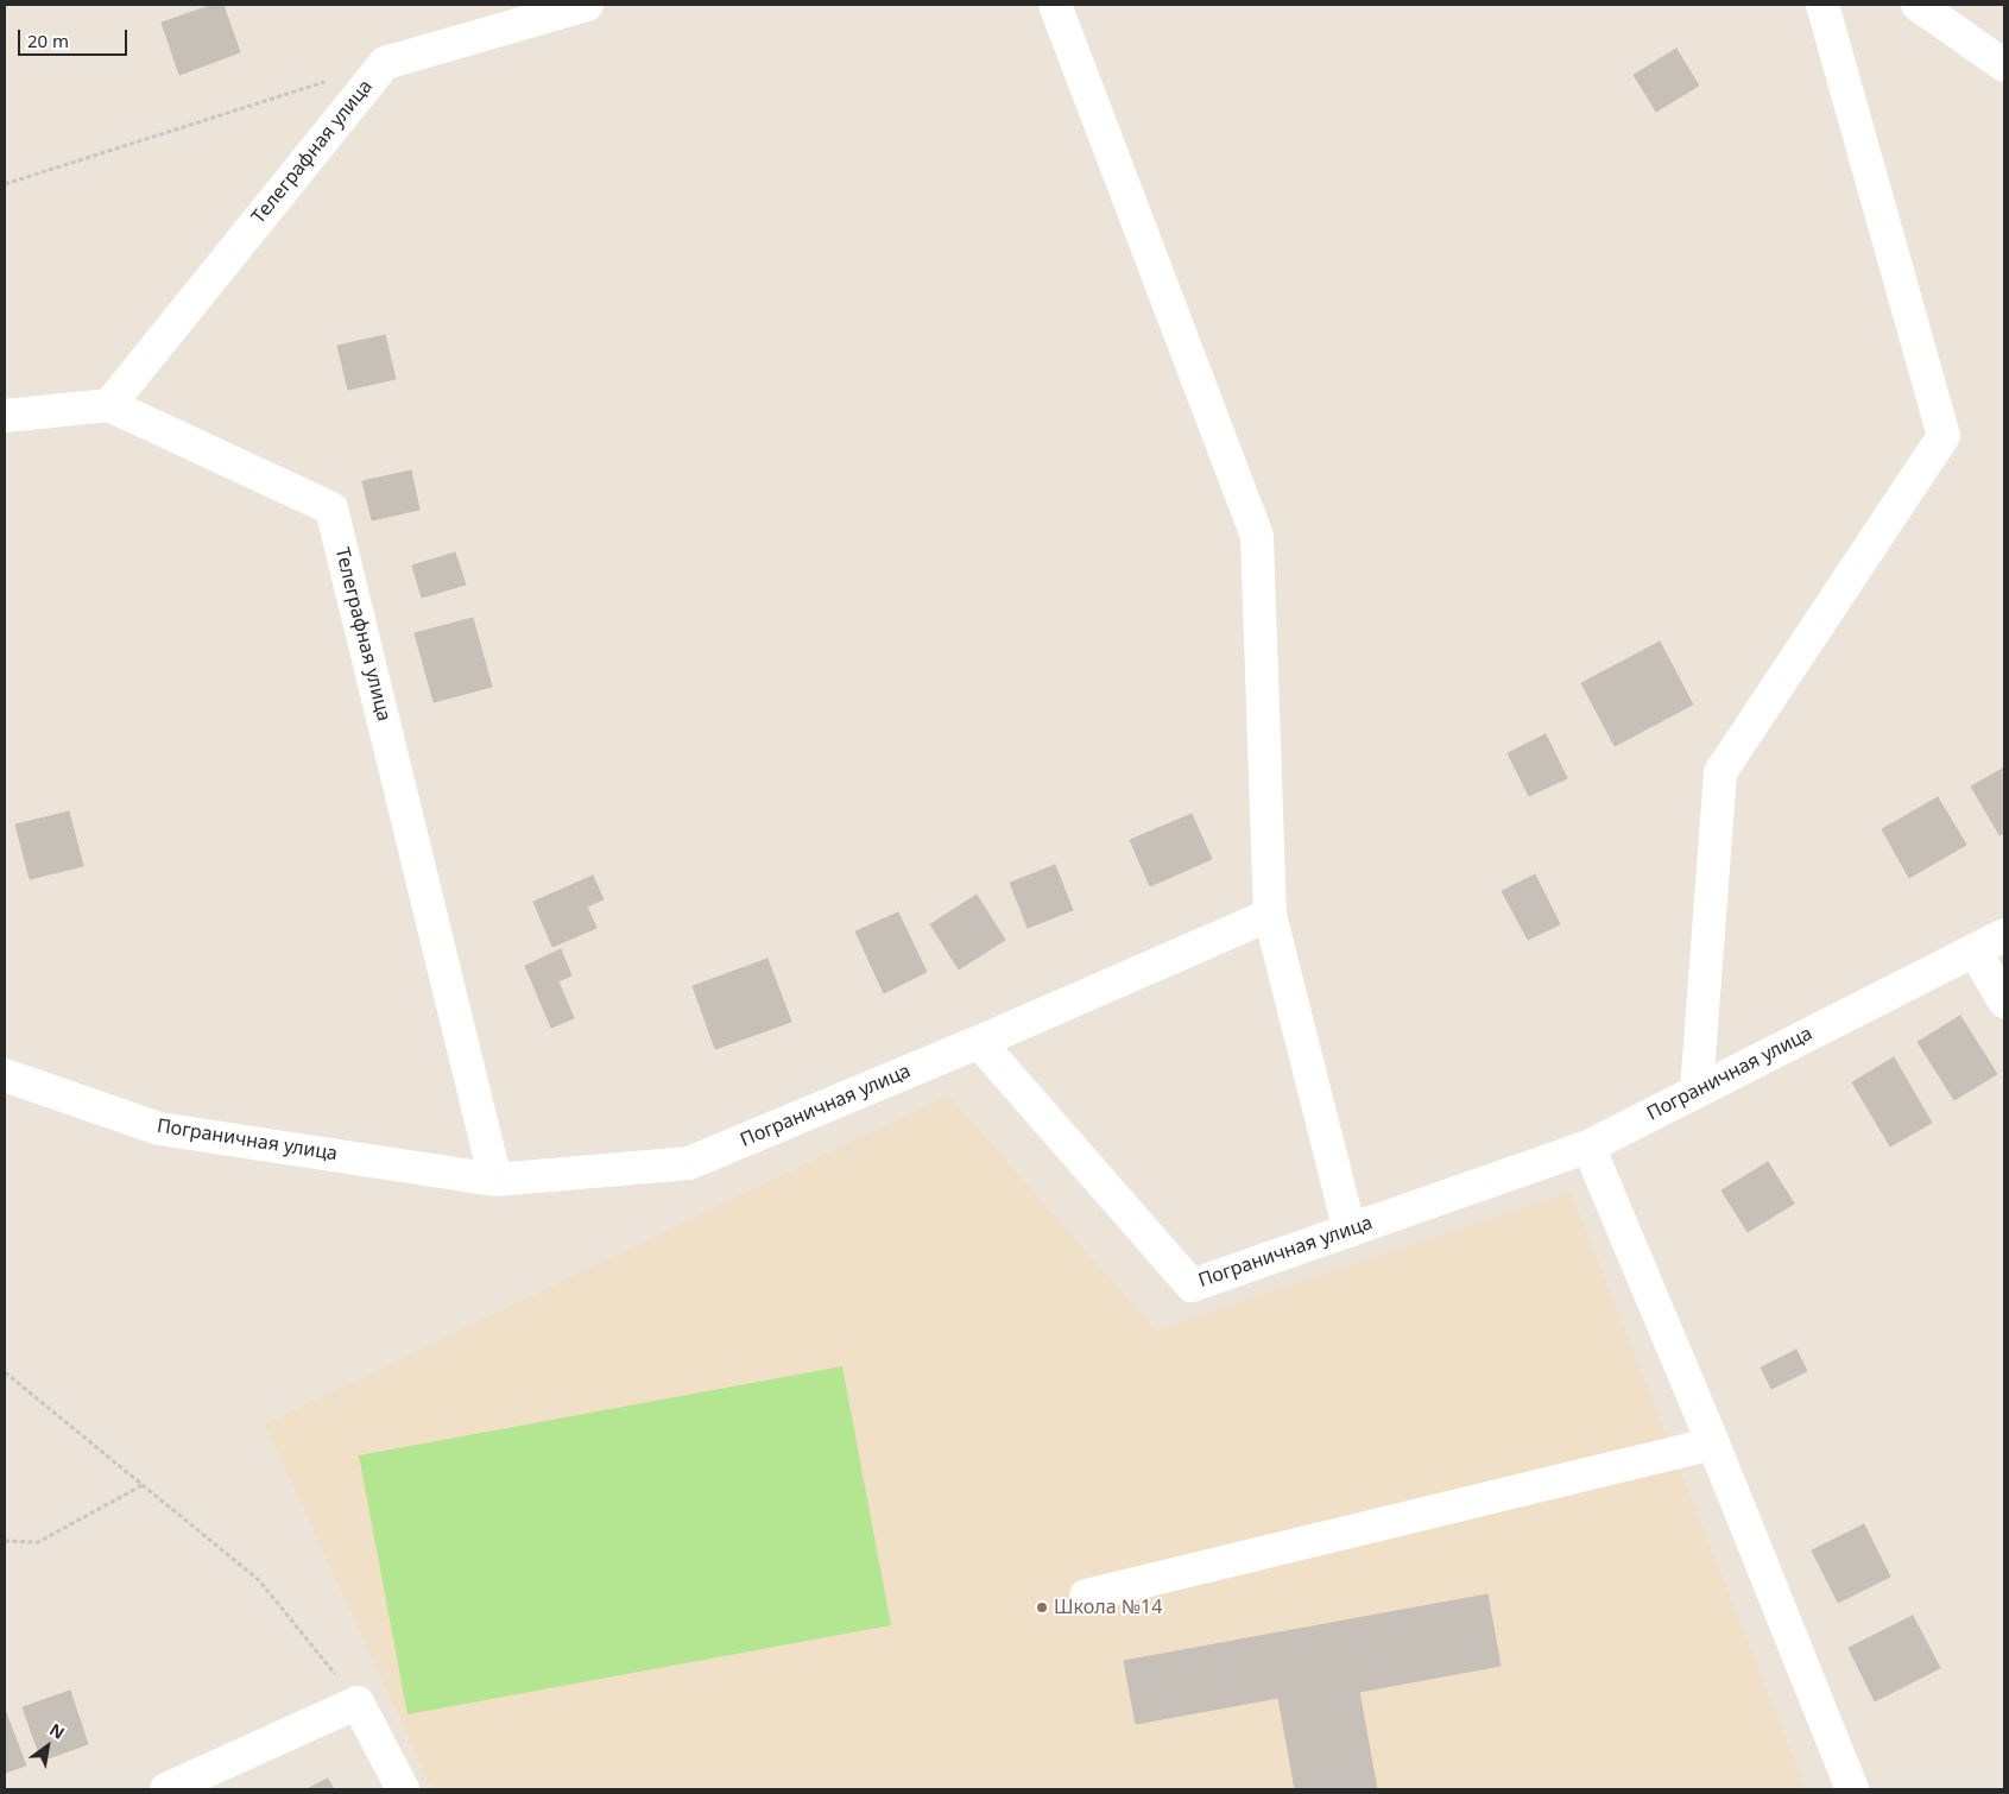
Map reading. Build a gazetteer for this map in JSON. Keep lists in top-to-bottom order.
{
  "streets": {
    "street": ["Телеграфная улица", "Пограничная улица"]
  },
  "crossings": [
    ["Телеграфная улица", "Пограничная улица"]
  ],
  "places": ["Школа №14"],
  "scale_bar": "20 m",
  "north": "top right"
}
